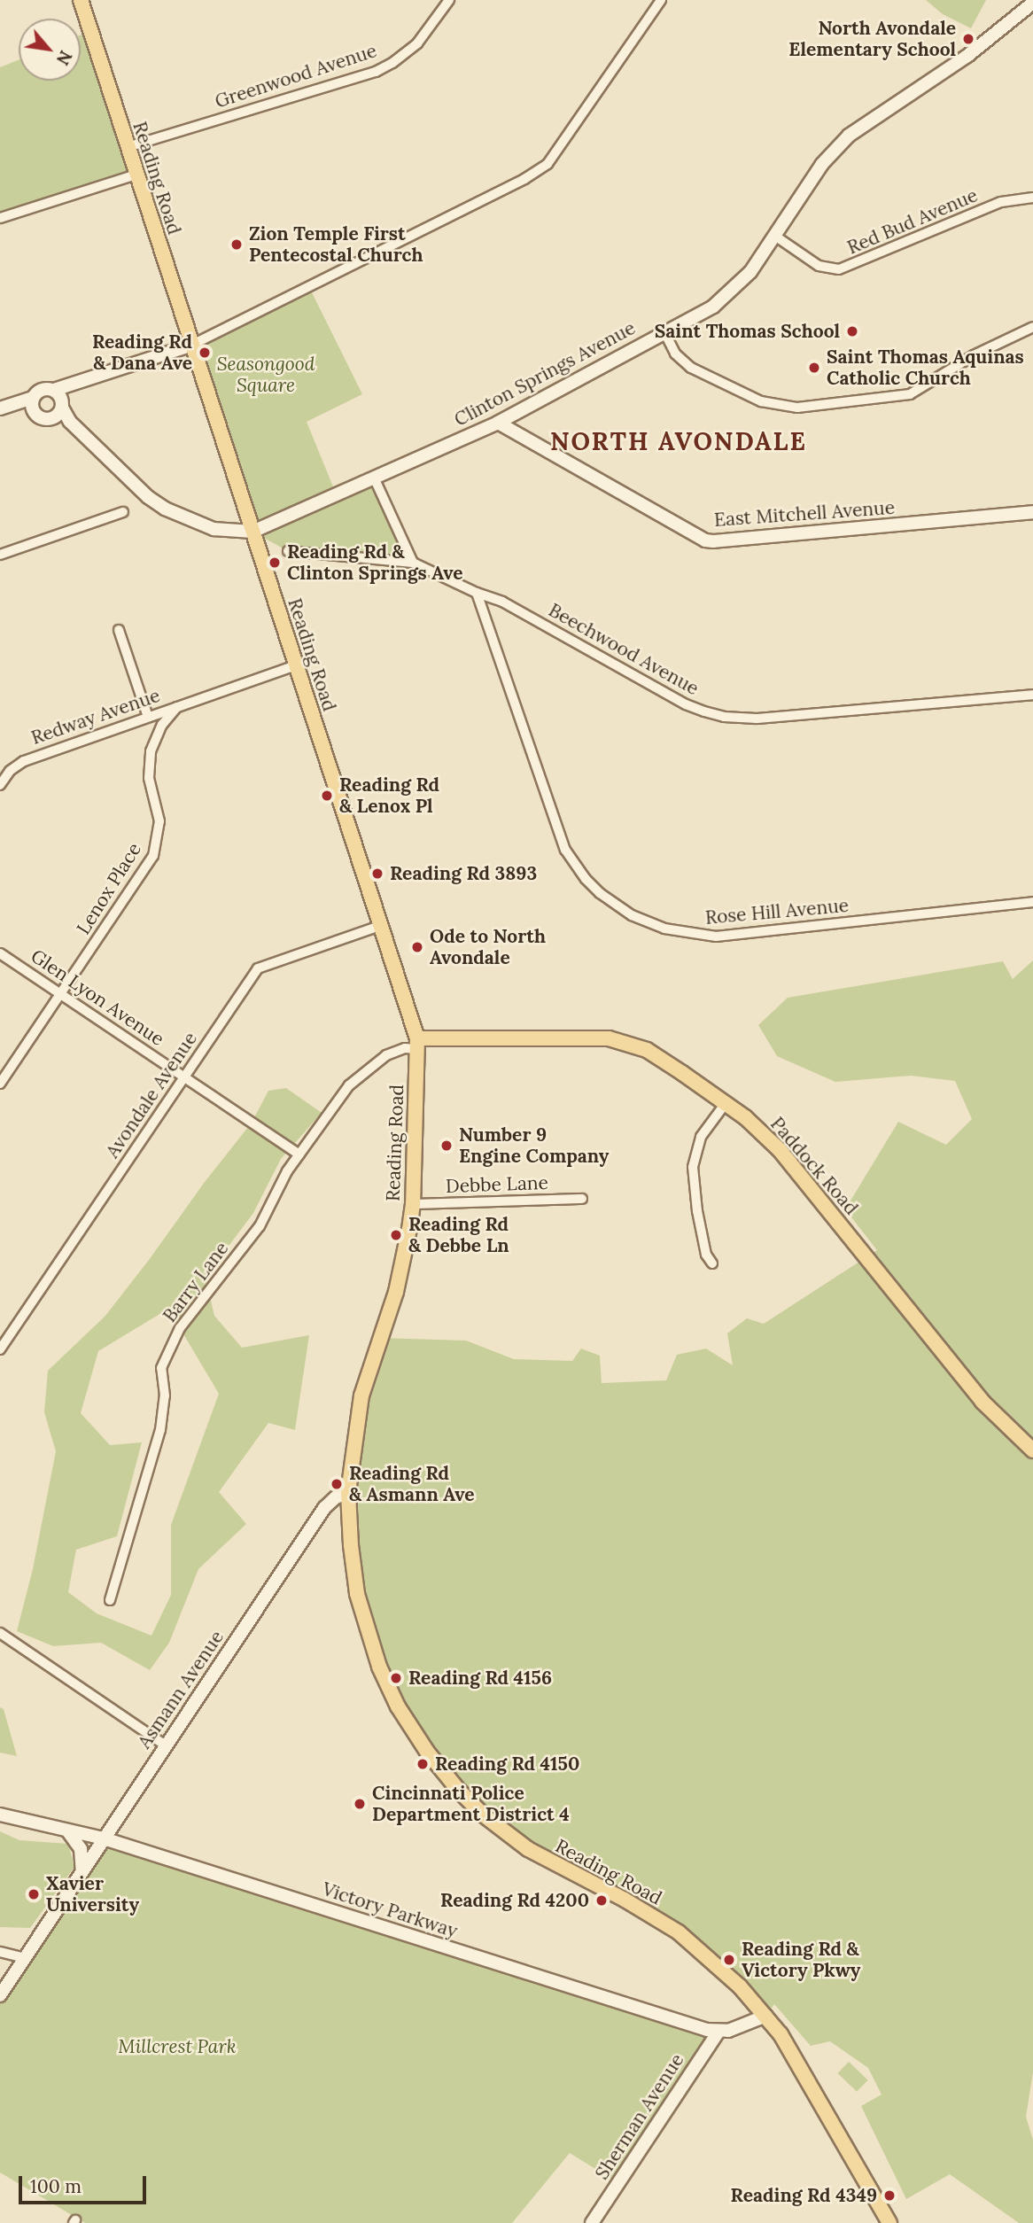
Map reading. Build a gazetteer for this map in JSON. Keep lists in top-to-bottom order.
{
  "streets": {
    "main road": ["Reading Road", "Paddock Road"],
    "street": [
      "Greenwood Avenue",
      "Red Bud Avenue",
      "Clinton Springs Avenue",
      "East Mitchell Avenue",
      "Beechwood Avenue",
      "Redway Avenue",
      "Lenox Place",
      "Rose Hill Avenue",
      "Glen Lyon Avenue",
      "Avondale Avenue",
      "Debbe Lane",
      "Barry Lane",
      "Asmann Avenue",
      "Victory Parkway",
      "Sherman Avenue"
    ]
  },
  "crossings": [
    ["Greenwood Avenue", "Reading Road"],
    ["Reading Road", "Clinton Springs Avenue"],
    ["Reading Road", "Avondale Avenue"],
    ["Reading Road", "Paddock Road"],
    ["Reading Road", "Debbe Lane"],
    ["Reading Road", "Barry Lane"],
    ["Reading Road", "Asmann Avenue"],
    ["Red Bud Avenue", "Clinton Springs Avenue"],
    ["Clinton Springs Avenue", "East Mitchell Avenue"],
    ["Beechwood Avenue", "Rose Hill Avenue"],
    ["Redway Avenue", "Lenox Place"],
    ["Lenox Place", "Glen Lyon Avenue"],
    ["Glen Lyon Avenue", "Avondale Avenue"],
    ["Glen Lyon Avenue", "Barry Lane"],
    ["Paddock Road", "Barry Lane"],
    ["Asmann Avenue", "Victory Parkway"],
    ["Victory Parkway", "Sherman Avenue"]
  ],
  "districts": ["NORTH AVONDALE"],
  "parks": ["Seasongood Square", "Millcrest Park"],
  "places": [
    "North Avondale Elementary School",
    "Zion Temple First Pentecostal Church",
    "Saint Thomas School",
    "Reading Rd & Dana Ave",
    "Saint Thomas Aquinas Catholic Church",
    "Reading Rd & Clinton Springs Ave",
    "Reading Rd & Lenox Pl",
    "Reading Rd 3893",
    "Ode to North Avondale",
    "Number 9 Engine Company",
    "Reading Rd & Debbe Ln",
    "Reading Rd & Asmann Ave",
    "Reading Rd 4156",
    "Reading Rd 4150",
    "Cincinnati Police Department District 4",
    "Xavier University",
    "Reading Rd 4200",
    "Reading Rd & Victory Pkwy",
    "Reading Rd 4349"
  ],
  "scale_bar": "100 m",
  "north": "bottom right"
}
